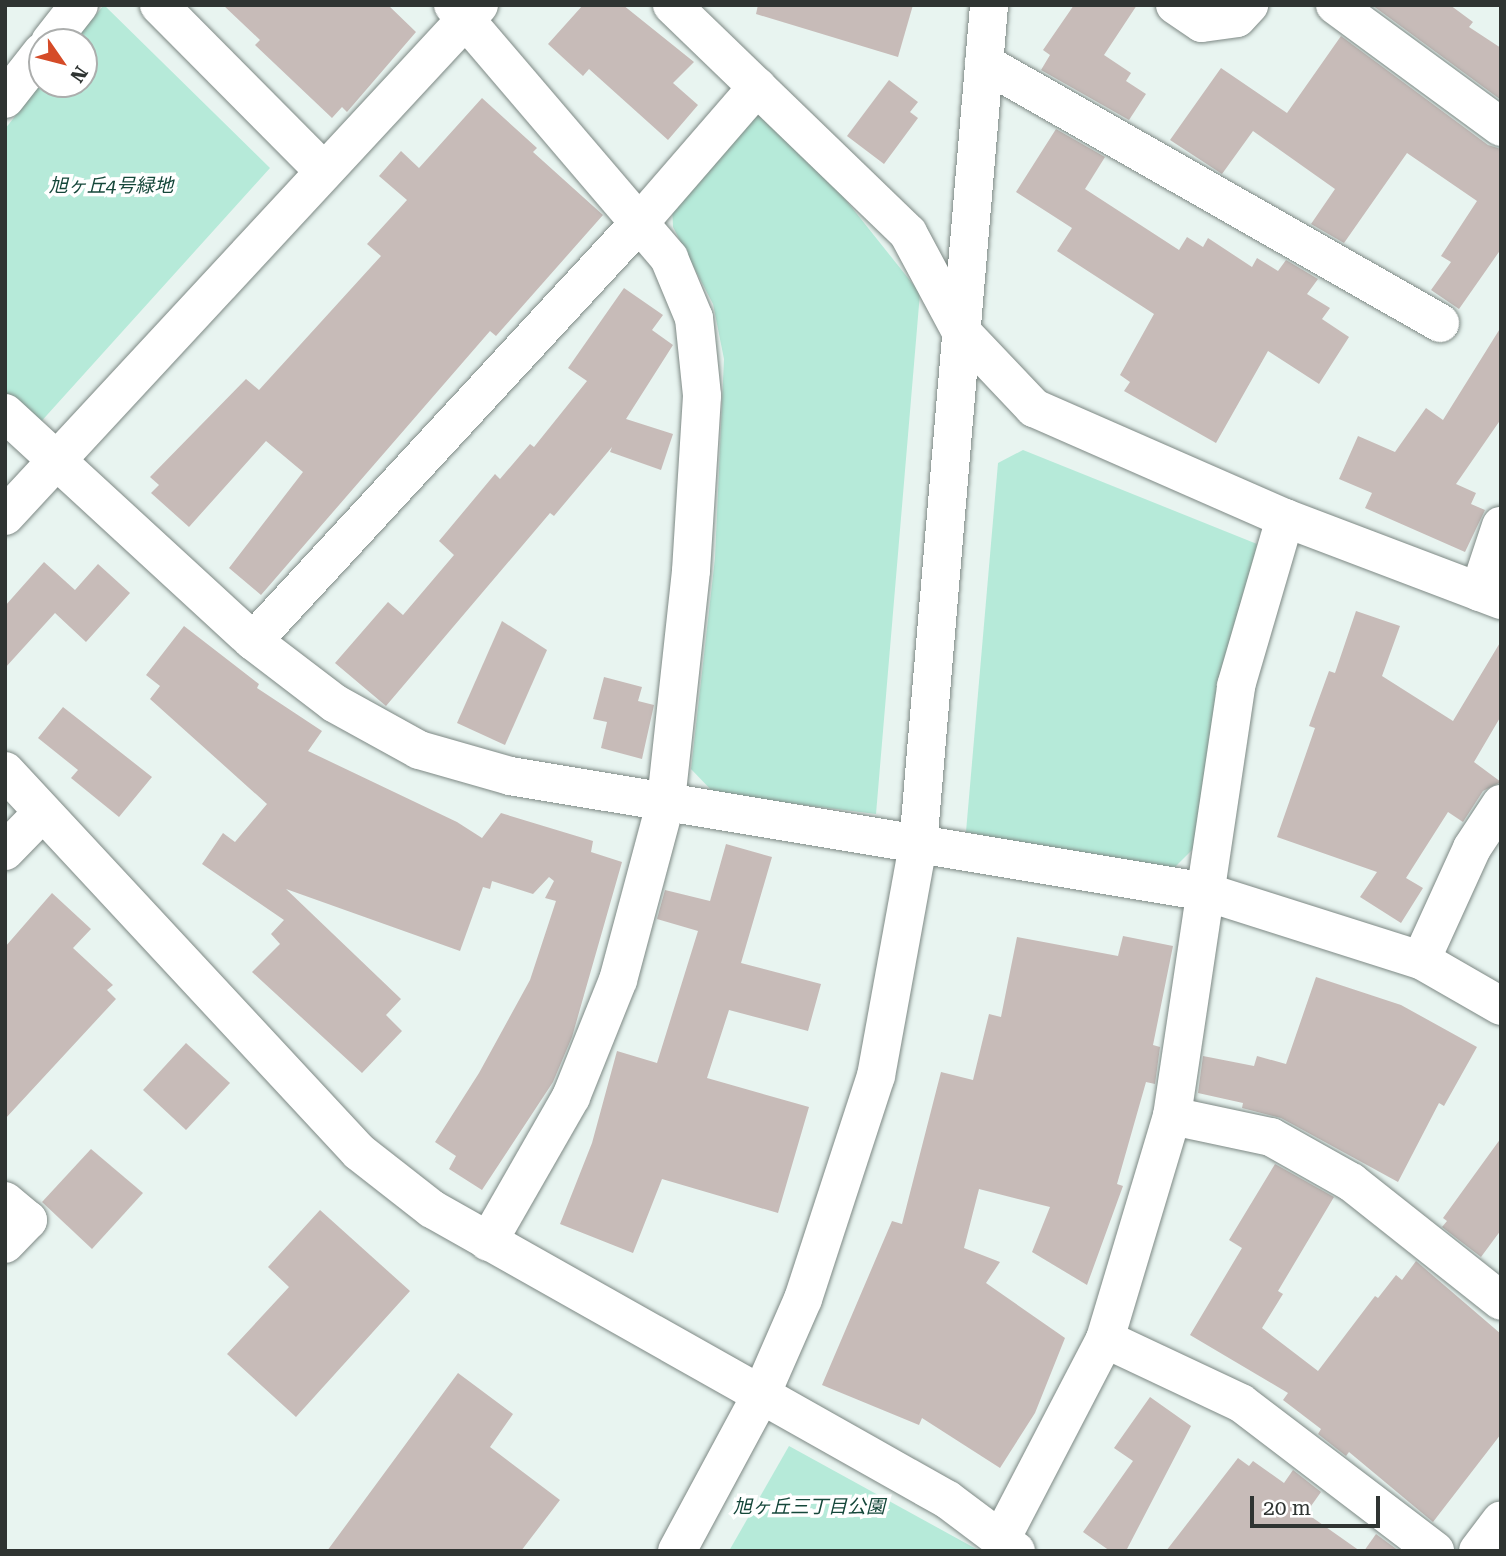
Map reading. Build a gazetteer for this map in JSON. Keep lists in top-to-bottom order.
{
  "parks": ["旭ヶ丘4号緑地", "旭ヶ丘三丁目公園"],
  "scale_bar": "20 m",
  "north": "bottom right"
}
